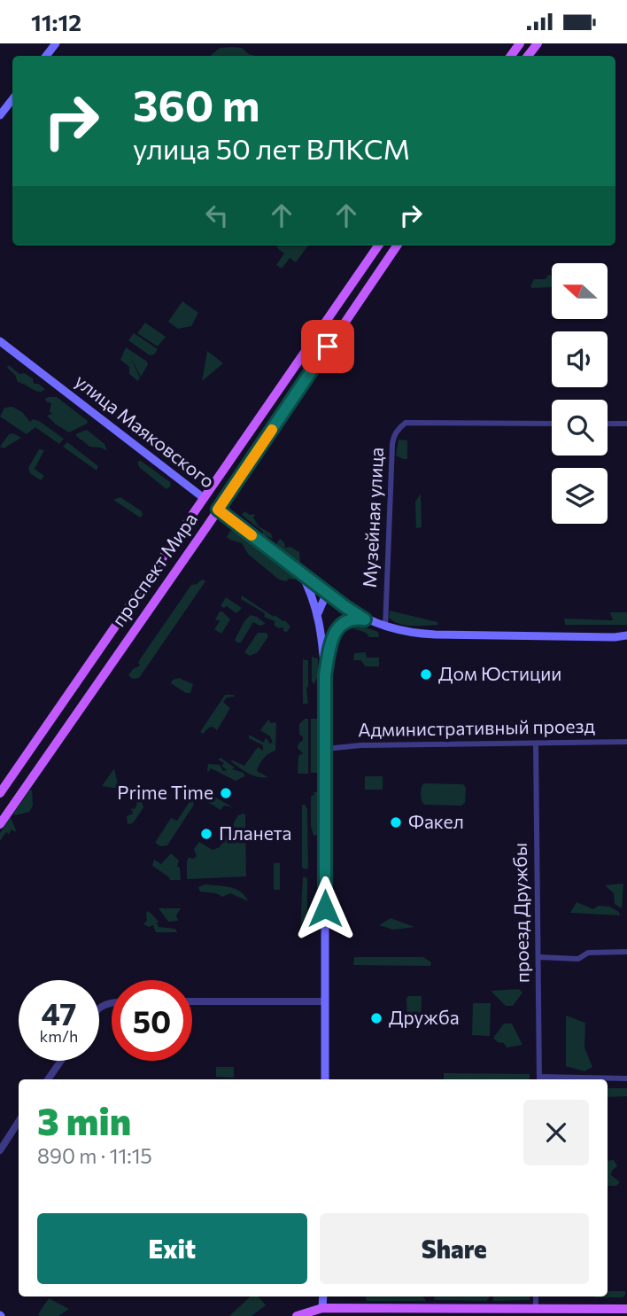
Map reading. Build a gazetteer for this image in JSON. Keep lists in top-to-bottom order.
{
  "streets": {
    "main road": ["улица Маяковского", "проспект Мира"],
    "street": ["Музейная улица", "Административный проезд", "проезд Дружбы"]
  },
  "crossings": [
    ["улица Маяковского", "Музейная улица"],
    ["улица Маяковского", "проспект Мира"],
    ["Административный проезд", "проезд Дружбы"]
  ],
  "places": [
    "Дом Юстиции",
    "Prime Time",
    "Факел",
    "Планета",
    "Дружба"
  ],
  "north": "left",
  "page": {
    "status": "11:12",
    "turn": ["360 m", "улица 50 лет ВЛКСМ"],
    "speed": "47 km/h",
    "limit": "50",
    "heading": ["3 min", "890 m · 11:15"],
    "buttons": ["Exit", "Share"]
  }
}
